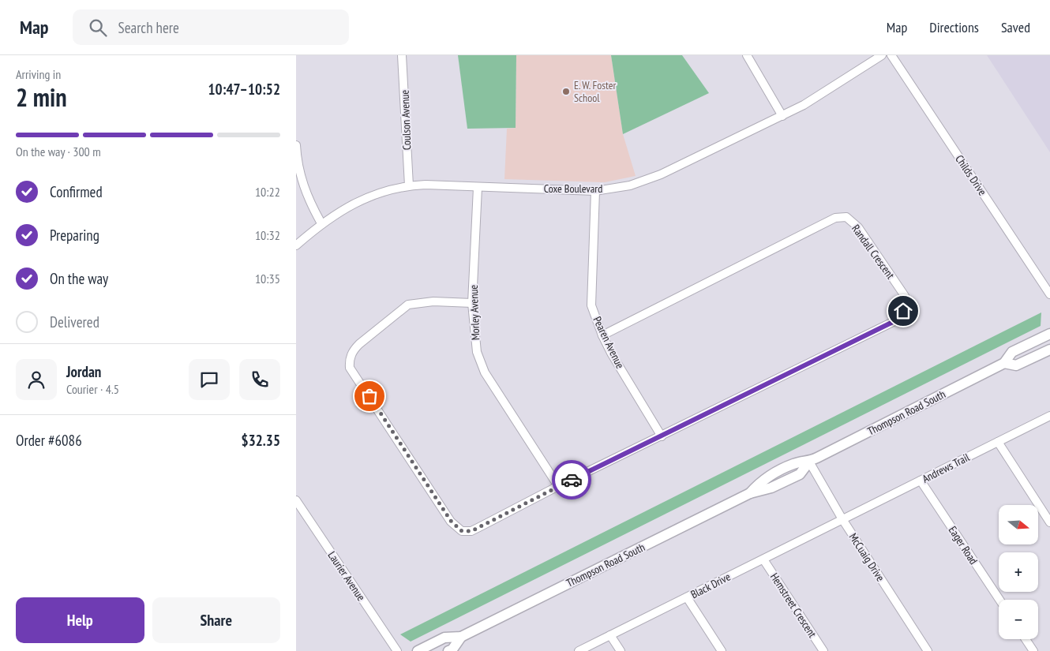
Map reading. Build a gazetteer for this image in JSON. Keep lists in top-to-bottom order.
{
  "streets": {
    "main road": ["Thompson Road South"],
    "street": [
      "Coulson Avenue",
      "Childs Drive",
      "Coxe Boulevard",
      "Randall Crescent",
      "Morley Avenue",
      "Pearen Avenue",
      "Andrews Trail",
      "Eager Road",
      "McCuaig Drive",
      "Laurier Avenue",
      "Black Drive",
      "Hemstreet Crescent"
    ]
  },
  "crossings": [
    ["Coulson Avenue", "Coxe Boulevard"],
    ["Coxe Boulevard", "Morley Avenue"],
    ["Coxe Boulevard", "Pearen Avenue"],
    ["Randall Crescent", "Morley Avenue"],
    ["Randall Crescent", "Pearen Avenue"],
    ["Thompson Road South", "McCuaig Drive"],
    ["Andrews Trail", "Eager Road"],
    ["Andrews Trail", "McCuaig Drive"],
    ["Andrews Trail", "Black Drive"],
    ["McCuaig Drive", "Black Drive"],
    ["Black Drive", "Hemstreet Crescent"]
  ],
  "places": ["E. W. Foster School"],
  "north": "right",
  "page": {
    "header": "Map",
    "search": "Search here",
    "nav": ["Map", "Directions", "Saved"],
    "heading": ["2 min", "Arriving in", "10:47–10:52"],
    "panel": [
      "Jordan",
      "Courier · 4.5",
      "Order #6086",
      "$32.35"
    ],
    "bar": "On the way · 300 m",
    "list": [
      ["Confirmed", "10:22"],
      ["Preparing", "10:32"],
      ["On the way", "10:35"],
      "Delivered"
    ],
    "map_buttons": ["+", "−"],
    "buttons": ["Help", "Share"]
  }
}
